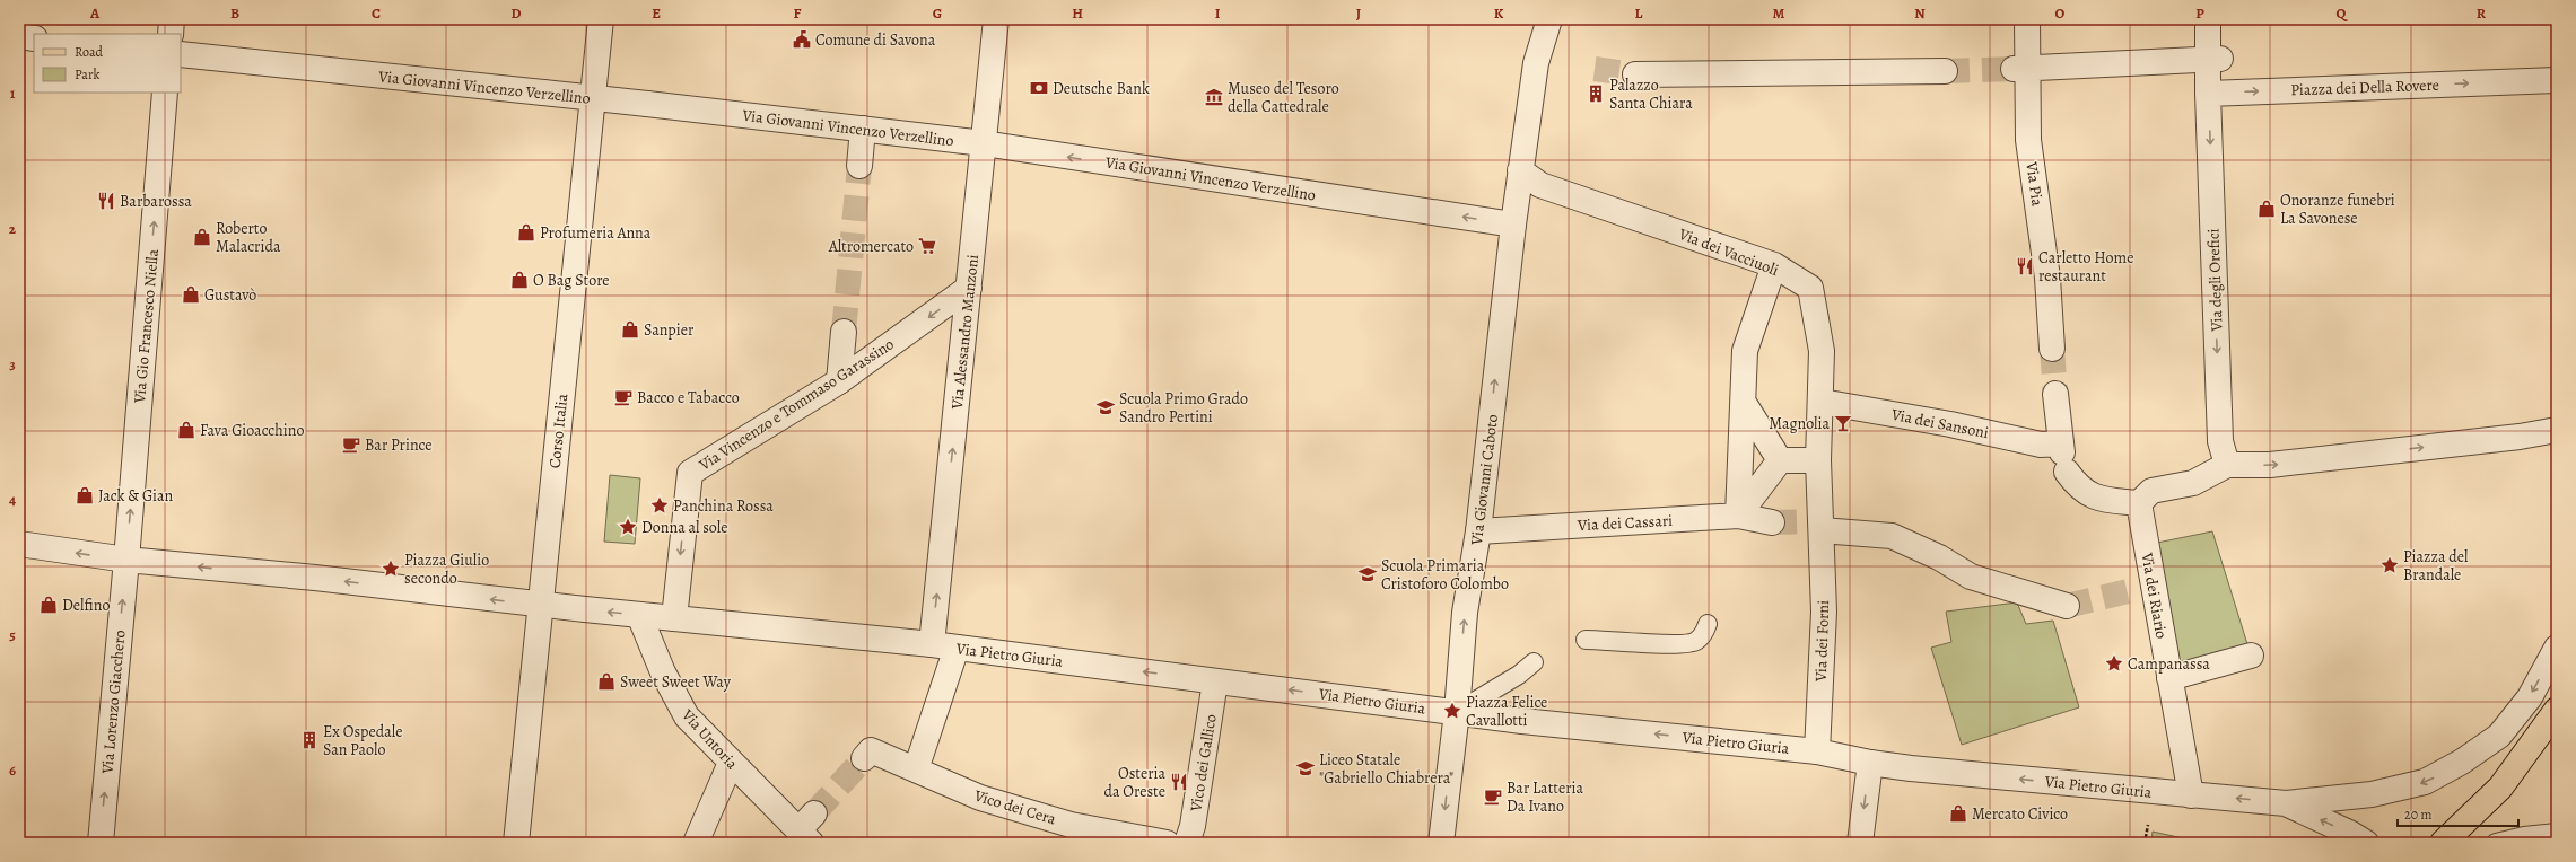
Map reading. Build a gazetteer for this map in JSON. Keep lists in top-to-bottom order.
{
  "streets": {
    "street": [
      "Via Giovanni Vincenzo Verzellino",
      "Piazza dei Della Rovere",
      "Via Pia",
      "Via dei Vacciuoli",
      "Via degli Orefici",
      "Via Gio Francesco Niella",
      "Via Alessandro Manzoni",
      "Via Vincenzo e Tommaso Garassino",
      "Via dei Sansoni",
      "Corso Italia",
      "Via Giovanni Caboto",
      "Via dei Cassari",
      "Via dei Riario",
      "Via dei Forni",
      "Via Pietro Giuria",
      "Via Lorenzo Giacchero",
      "Via Untoria",
      "Vico dei Gallico",
      "Vico dei Cera"
    ]
  },
  "crossings": [
    ["Via Giovanni Vincenzo Verzellino", "Via Alessandro Manzoni"],
    ["Via Giovanni Vincenzo Verzellino", "Corso Italia"],
    ["Via Giovanni Vincenzo Verzellino", "Via Giovanni Caboto"],
    ["Piazza dei Della Rovere", "Via degli Orefici"],
    ["Via dei Vacciuoli", "Via dei Sansoni"],
    ["Via dei Vacciuoli", "Via Giovanni Caboto"],
    ["Via dei Vacciuoli", "Via dei Forni"],
    ["Via Gio Francesco Niella", "Via Lorenzo Giacchero"],
    ["Via Alessandro Manzoni", "Via Vincenzo e Tommaso Garassino"],
    ["Via Alessandro Manzoni", "Via Pietro Giuria"],
    ["Via Vincenzo e Tommaso Garassino", "Via Pietro Giuria"],
    ["Via Giovanni Caboto", "Via dei Cassari"],
    ["Via Giovanni Caboto", "Via Pietro Giuria"],
    ["Via dei Riario", "Via Pietro Giuria"],
    ["Via dei Forni", "Via Pietro Giuria"],
    ["Via Pietro Giuria", "Vico dei Gallico"]
  ],
  "one_way": [
    "Via Giovanni Vincenzo Verzellino",
    "Piazza dei Della Rovere",
    "Via degli Orefici",
    "Via Gio Francesco Niella",
    "Via Alessandro Manzoni",
    "Via Vincenzo e Tommaso Garassino",
    "Via Pietro Giuria",
    "Via Lorenzo Giacchero"
  ],
  "places": {
    "public building": ["Comune di Savona"],
    "bank": ["Deutsche Bank"],
    "building": ["Palazzo Santa Chiara", "Ex Ospedale San Paolo"],
    "museum": ["Museo del Tesoro della Cattedrale"],
    "restaurant": ["Barbarossa", "Carletto Home restaurant", "Osteria da Oreste"],
    "shop": [
      "Onoranze funebri La Savonese",
      "Profumeria Anna",
      "Roberto Malacrida",
      "O Bag Store",
      "Gustavò",
      "Sanpier",
      "Fava Gioacchino",
      "Jack & Gian",
      "Delfino",
      "Sweet Sweet Way",
      "Mercato Civico"
    ],
    "supermarket": ["Altromercato"],
    "cafe": ["Bacco e Tabacco", "Bar Prince", "Bar Latteria Da Ivano"],
    "school or university": ["Scuola Primo Grado Sandro Pertini", "Scuola Primaria Cristoforo Colombo", "Liceo Statale \"Gabriello Chiabrera\""],
    "bar": ["Magnolia"],
    "place": [
      "Panchina Rossa",
      "Donna al sole",
      "Piazza del Brandale",
      "Piazza Giulio secondo",
      "Campanassa",
      "Piazza Felice Cavallotti"
    ]
  },
  "legend": ["Road", "Park"],
  "scale_bar": "20 m",
  "grid": {
    "columns": [
      "A",
      "B",
      "C",
      "D",
      "E",
      "F",
      "G",
      "H",
      "I",
      "J",
      "K",
      "L",
      "M",
      "N",
      "O",
      "P",
      "Q",
      "R"
    ],
    "rows": [
      "1",
      "2",
      "3",
      "4",
      "5",
      "6"
    ]
  }
}
